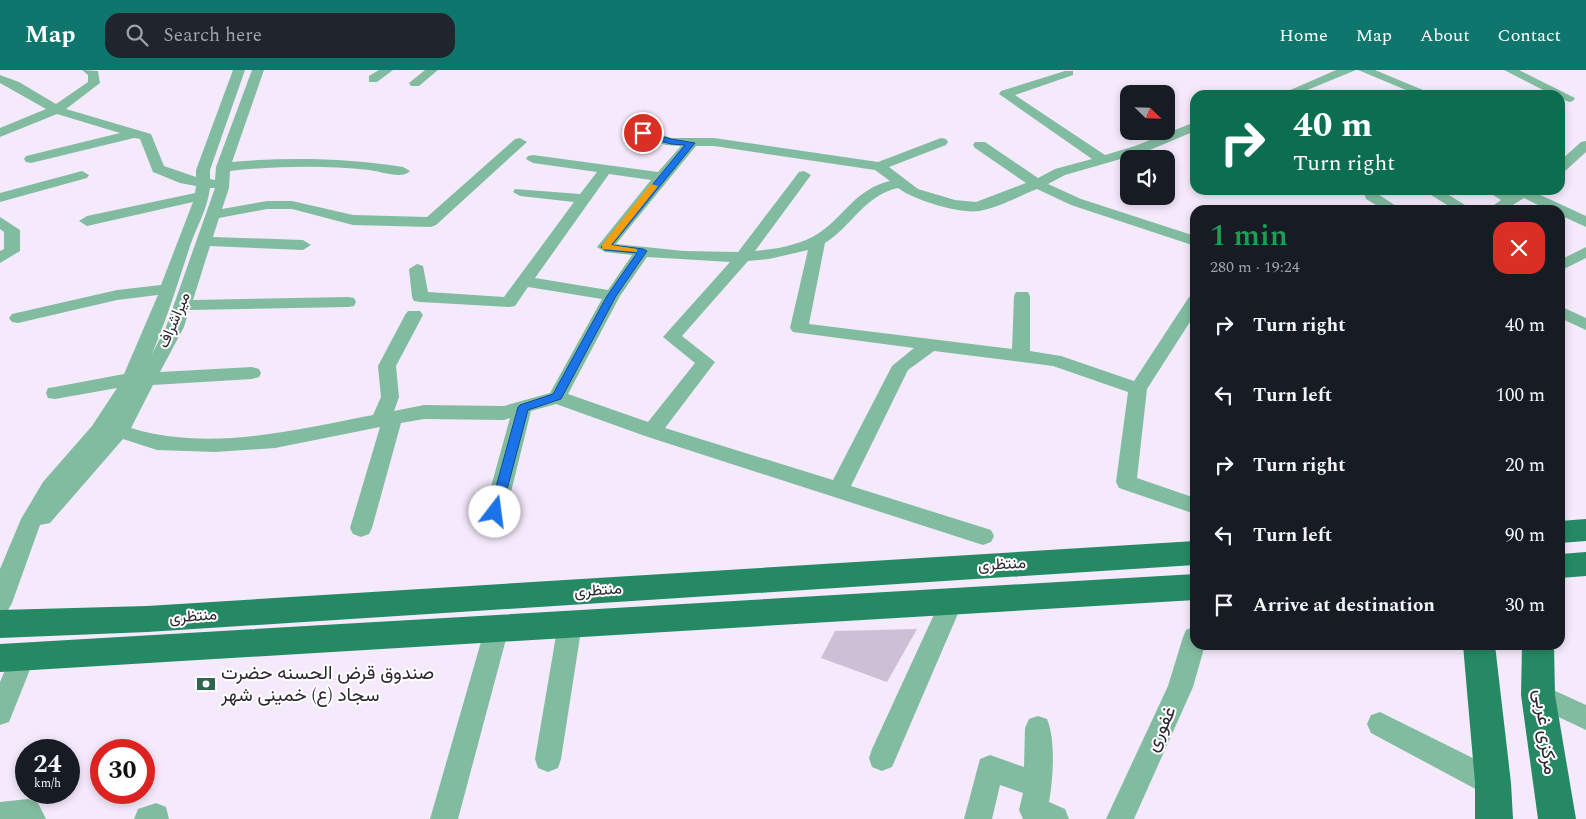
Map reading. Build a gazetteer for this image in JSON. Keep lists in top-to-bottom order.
{
  "streets": {
    "main road": ["منتظری", "مرکزی غربی"],
    "street": ["میراشراف", "غفوری"]
  },
  "places": {
    "bank": ["صندوق قرض الحسنه حضرت سجاد (ع) خمینی شهر"]
  },
  "north": "bottom right",
  "page": {
    "header": "Map",
    "search": "Search here",
    "nav": [
      "Home",
      "Map",
      "About",
      "Contact"
    ],
    "turn": ["40 m", "Turn right"],
    "heading": ["1 min", "280 m · 19:24"],
    "list": [
      {
        "name": "Turn right",
        "value": "40 m"
      },
      {
        "name": "Turn left",
        "value": "100 m"
      },
      {
        "name": "Turn right",
        "value": "20 m"
      },
      {
        "name": "Turn left",
        "value": "90 m"
      },
      {
        "name": "Arrive at destination",
        "value": "30 m"
      }
    ],
    "speed": "24 km/h",
    "limit": "30"
  }
}
